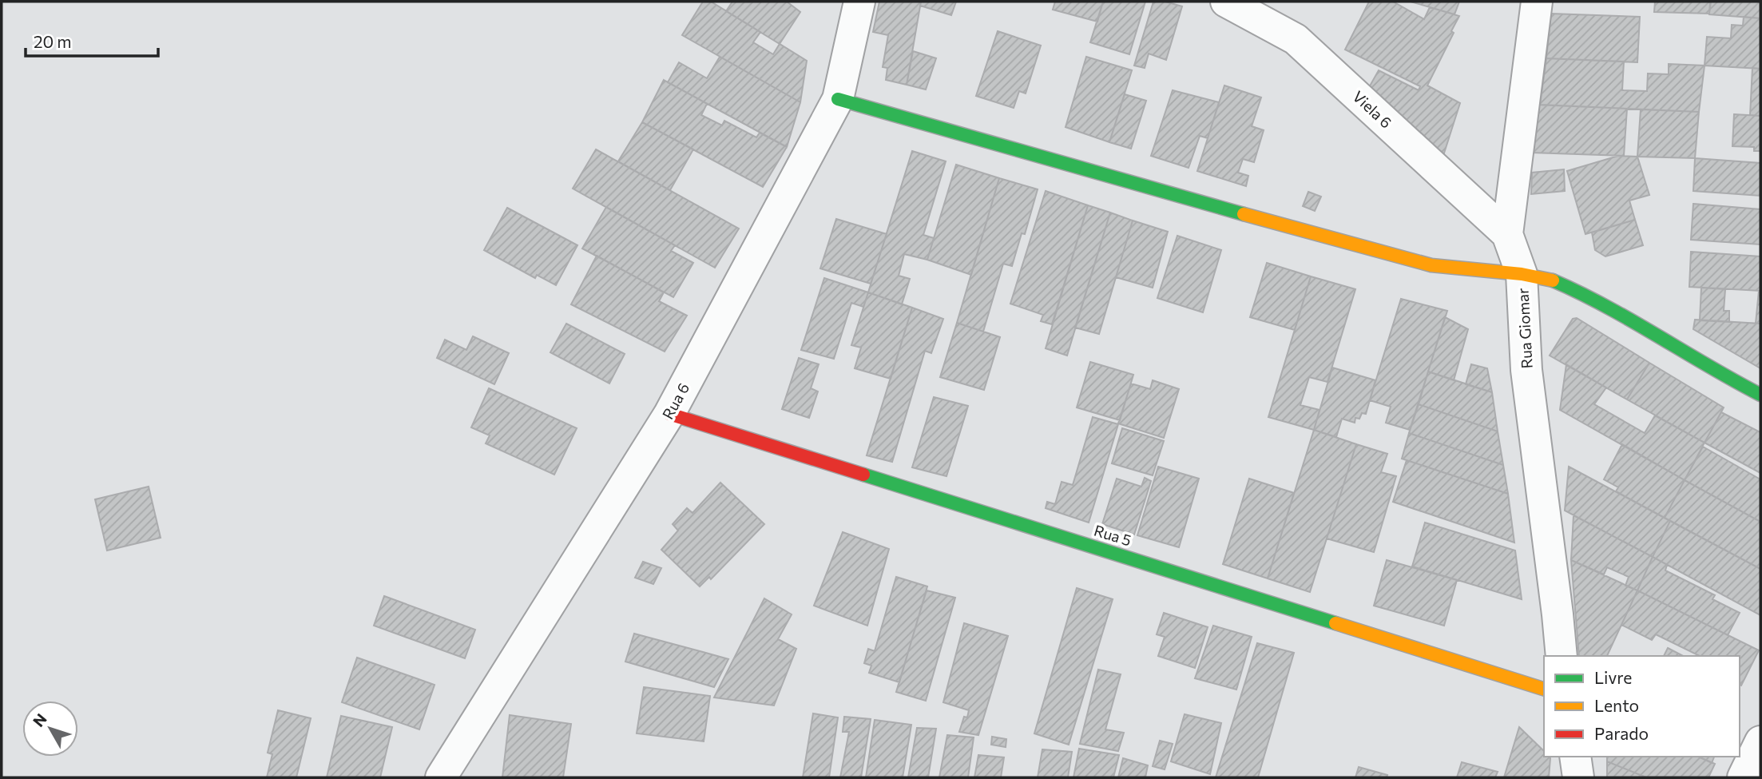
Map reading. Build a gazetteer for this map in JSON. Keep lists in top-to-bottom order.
{
  "streets": {
    "street": [
      "Viela 6",
      "Rua Giomar",
      "Rua 6",
      "Rua 5"
    ]
  },
  "crossings": [
    ["Viela 6", "Rua Giomar"],
    ["Rua 6", "Rua 5"]
  ],
  "legend": ["Livre", "Lento", "Parado"],
  "scale_bar": "20 m",
  "north": "top left"
}
